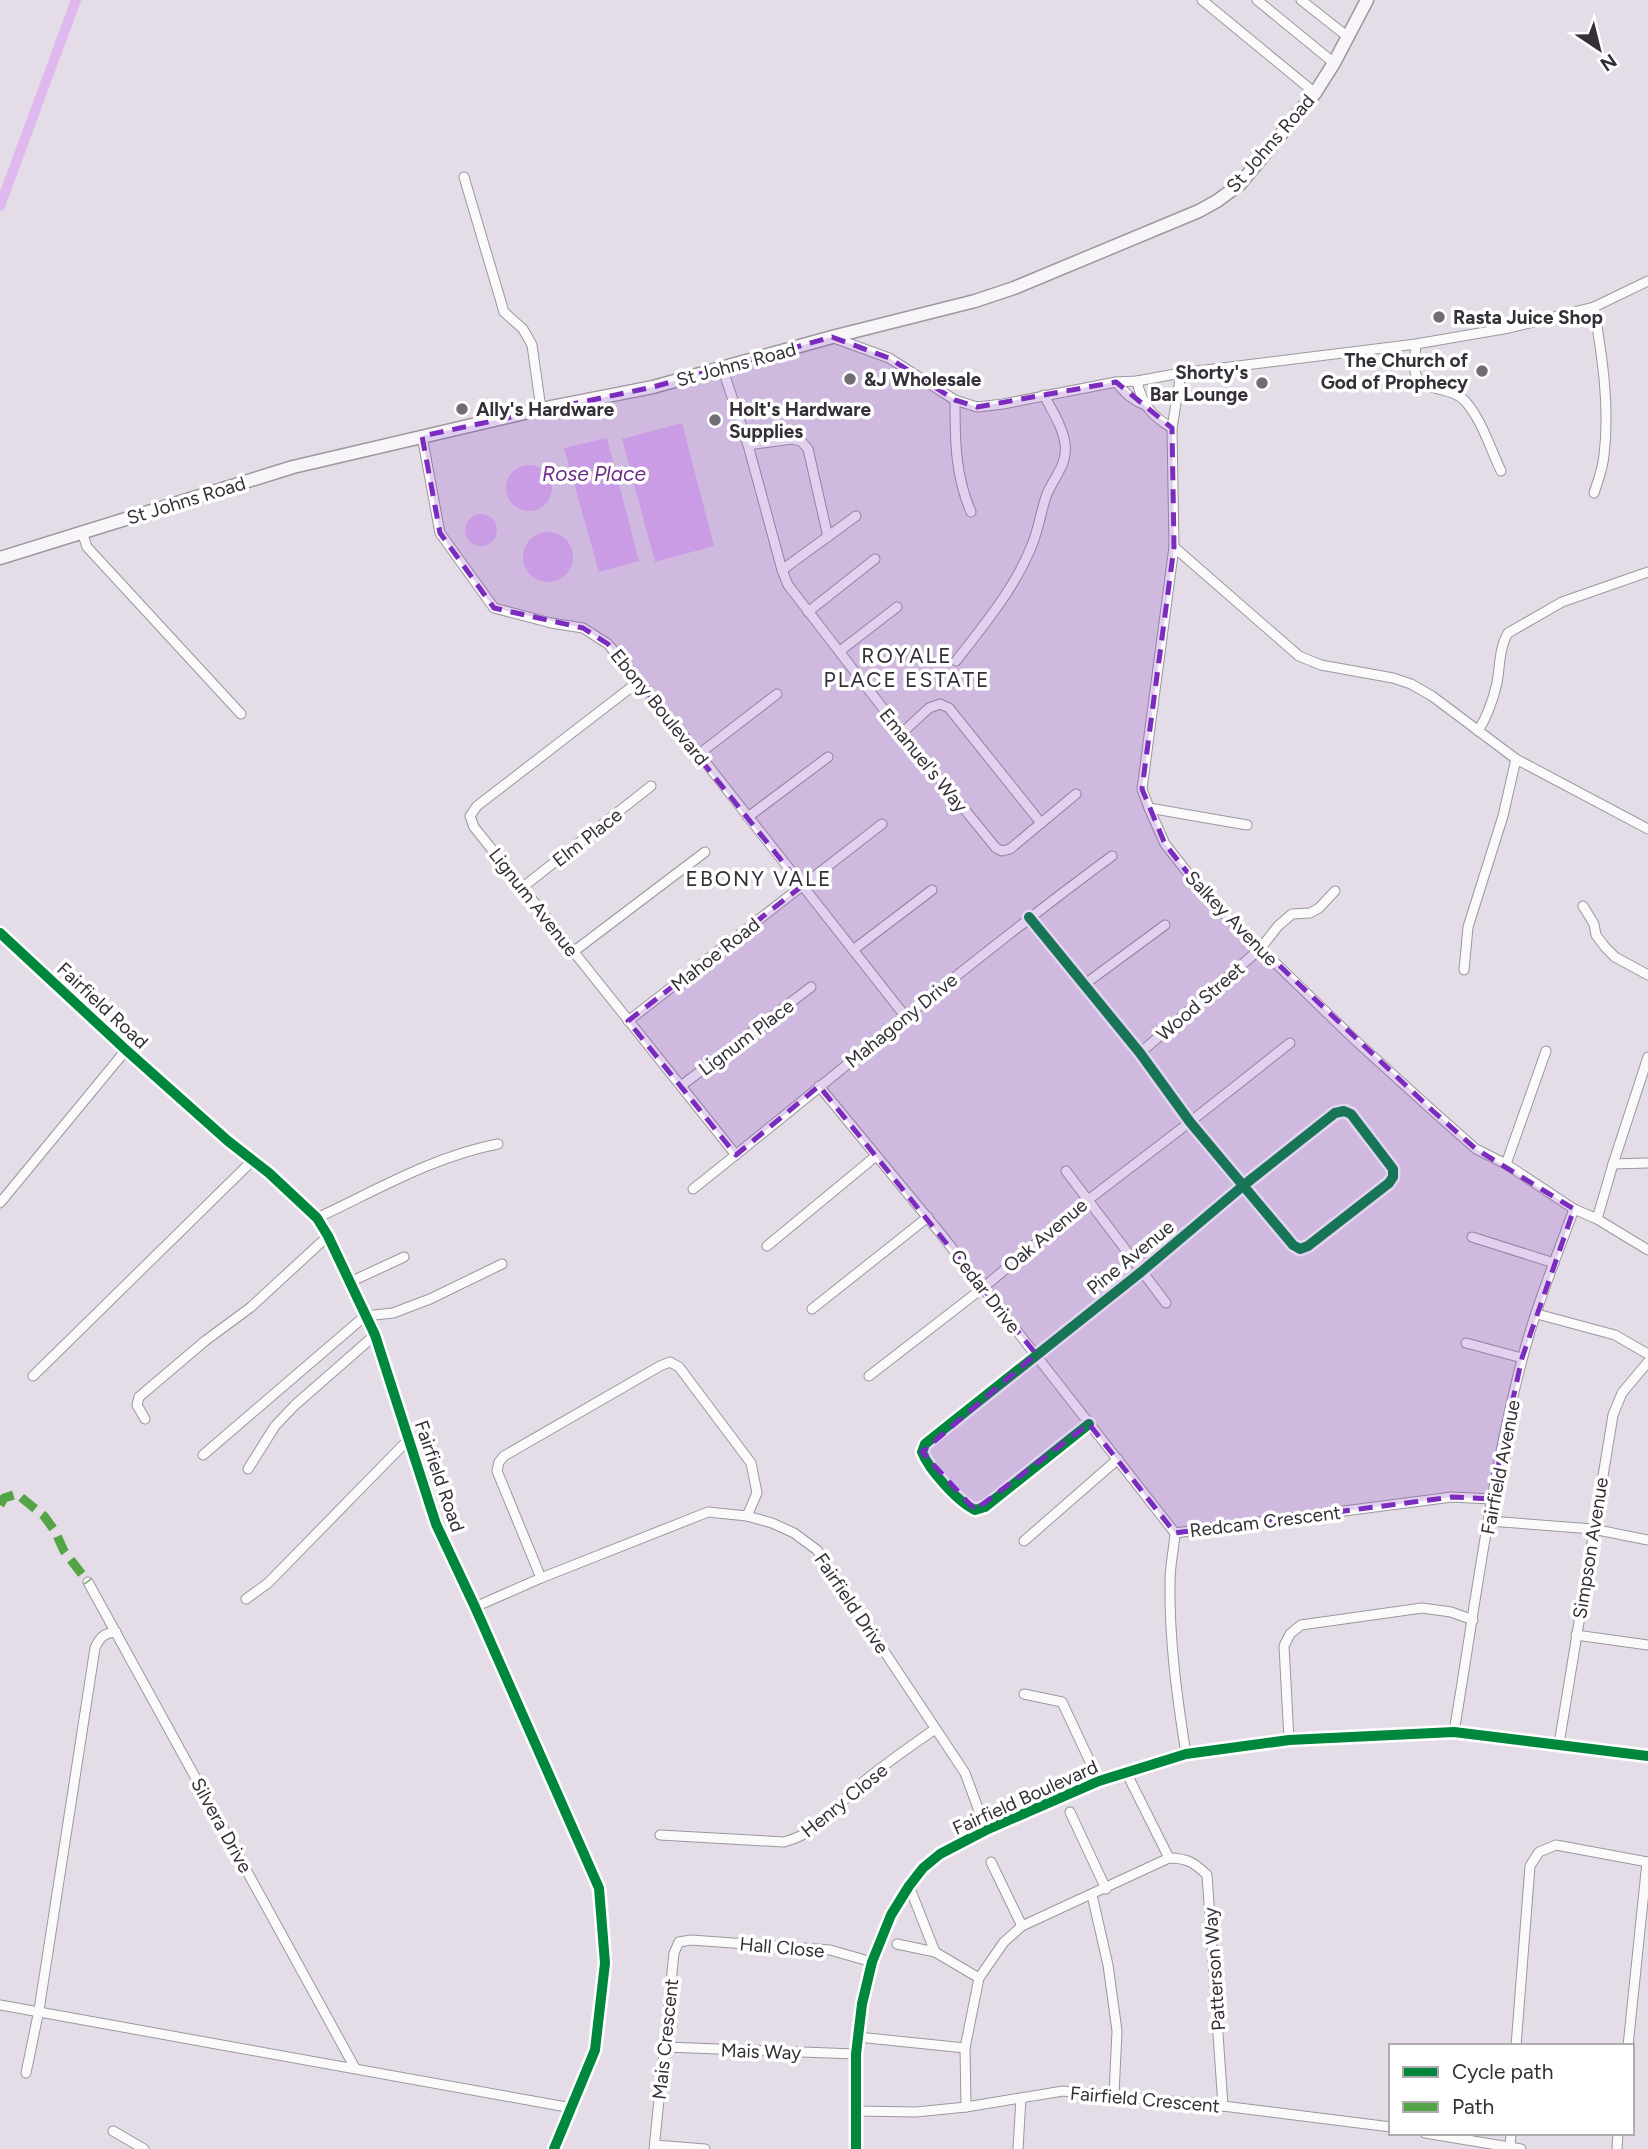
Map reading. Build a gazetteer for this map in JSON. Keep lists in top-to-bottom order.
{
  "streets": {
    "main road": ["St Johns Road"],
    "street": [
      "Ebony Boulevard",
      "Emanuel's Way",
      "Elm Place",
      "Lignum Avenue",
      "Salkey Avenue",
      "Mahoe Road",
      "Wood Street",
      "Fairfield Road",
      "Mahagony Drive",
      "Lignum Place",
      "Oak Avenue",
      "Pine Avenue",
      "Cedar Drive",
      "Fairfield Avenue",
      "Redcam Crescent",
      "Simpson Avenue",
      "Fairfield Drive",
      "Fairfield Boulevard",
      "Henry Close",
      "Silvera Drive",
      "Hall Close",
      "Patterson Way",
      "Mais Crescent",
      "Mais Way",
      "Fairfield Crescent"
    ]
  },
  "crossings": [
    ["St Johns Road", "Ebony Boulevard"],
    ["St Johns Road", "Emanuel's Way"],
    ["Ebony Boulevard", "Lignum Avenue"],
    ["Ebony Boulevard", "Mahoe Road"],
    ["Ebony Boulevard", "Mahagony Drive"],
    ["Elm Place", "Lignum Avenue"],
    ["Lignum Avenue", "Mahoe Road"],
    ["Lignum Avenue", "Mahagony Drive"],
    ["Lignum Avenue", "Lignum Place"],
    ["Salkey Avenue", "Wood Street"],
    ["Salkey Avenue", "Fairfield Avenue"],
    ["Fairfield Road", "Fairfield Drive"],
    ["Mahagony Drive", "Cedar Drive"],
    ["Oak Avenue", "Cedar Drive"],
    ["Pine Avenue", "Cedar Drive"],
    ["Cedar Drive", "Redcam Crescent"],
    ["Fairfield Avenue", "Redcam Crescent"],
    ["Fairfield Avenue", "Fairfield Boulevard"],
    ["Redcam Crescent", "Fairfield Boulevard"],
    ["Simpson Avenue", "Fairfield Boulevard"],
    ["Fairfield Drive", "Fairfield Boulevard"],
    ["Fairfield Drive", "Henry Close"],
    ["Fairfield Boulevard", "Hall Close"],
    ["Fairfield Boulevard", "Mais Way"],
    ["Fairfield Boulevard", "Fairfield Crescent"],
    ["Hall Close", "Mais Crescent"],
    ["Patterson Way", "Fairfield Crescent"],
    ["Mais Crescent", "Mais Way"]
  ],
  "districts": ["ROYALE PLACE ESTATE", "EBONY VALE"],
  "water": ["Rose Place"],
  "places": [
    "Rasta Juice Shop",
    "The Church of God of Prophecy",
    "&J Wholesale",
    "Shorty's Bar Lounge",
    "Ally's Hardware",
    "Holt's Hardware Supplies"
  ],
  "legend": ["Cycle path", "Path"],
  "north": "bottom right"
}
